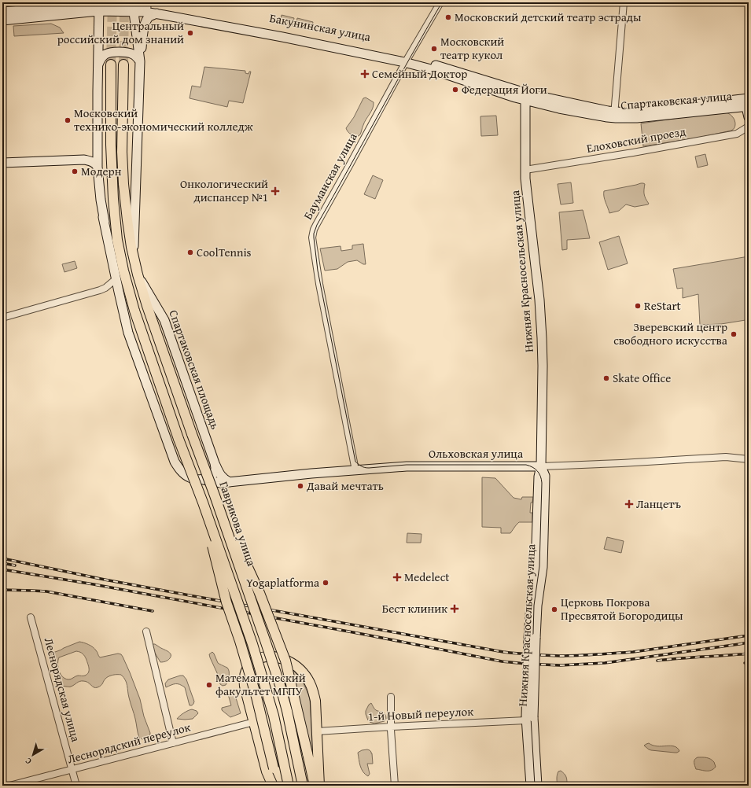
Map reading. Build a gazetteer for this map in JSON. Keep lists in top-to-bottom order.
{
  "streets": {
    "main road": ["Спартаковская площадь", "Гаврикова улица"],
    "street": [
      "Бакунинская улица",
      "Спартаковская улица",
      "Елоховский проезд",
      "Бауманская улица",
      "Нижняя Красносельская улица",
      "Ольховская улица",
      "Леснорядская улица",
      "1-й Новый переулок",
      "Леснорядский переулок"
    ]
  },
  "crossings": [
    ["Бакунинская улица", "Спартаковская улица"],
    ["Бакунинская улица", "Бауманская улица"],
    ["Спартаковская улица", "Бауманская улица"],
    ["Спартаковская улица", "Нижняя Красносельская улица"],
    ["Елоховский проезд", "Нижняя Красносельская улица"],
    ["Бауманская улица", "Ольховская улица"],
    ["Нижняя Красносельская улица", "Ольховская улица"],
    ["Нижняя Красносельская улица", "1-й Новый переулок"],
    ["Спартаковская площадь", "Ольховская улица"],
    ["Спартаковская площадь", "Гаврикова улица"],
    ["Леснорядская улица", "Леснорядский переулок"]
  ],
  "places": {
    "other": [
      "Московский детский театр эстрады",
      "Центральный российский дом знаний",
      "Московский театр кукол",
      "Федерация Йоги",
      "Московский технико-экономический колледж",
      "Модерн",
      "CoolTennis",
      "ReStart",
      "Зверевский центр свободного искусства",
      "Skate Office",
      "Давай мечтать",
      "Yogaplatforma",
      "Церковь Покрова Пресвятой Богородицы",
      "Математический факультет МГПУ"
    ],
    "health": [
      "Семейный Доктор",
      "Онкологический диспансер №1",
      "Ланцетъ",
      "Medelect",
      "Бест клиник"
    ]
  },
  "north": "bottom left"
}
